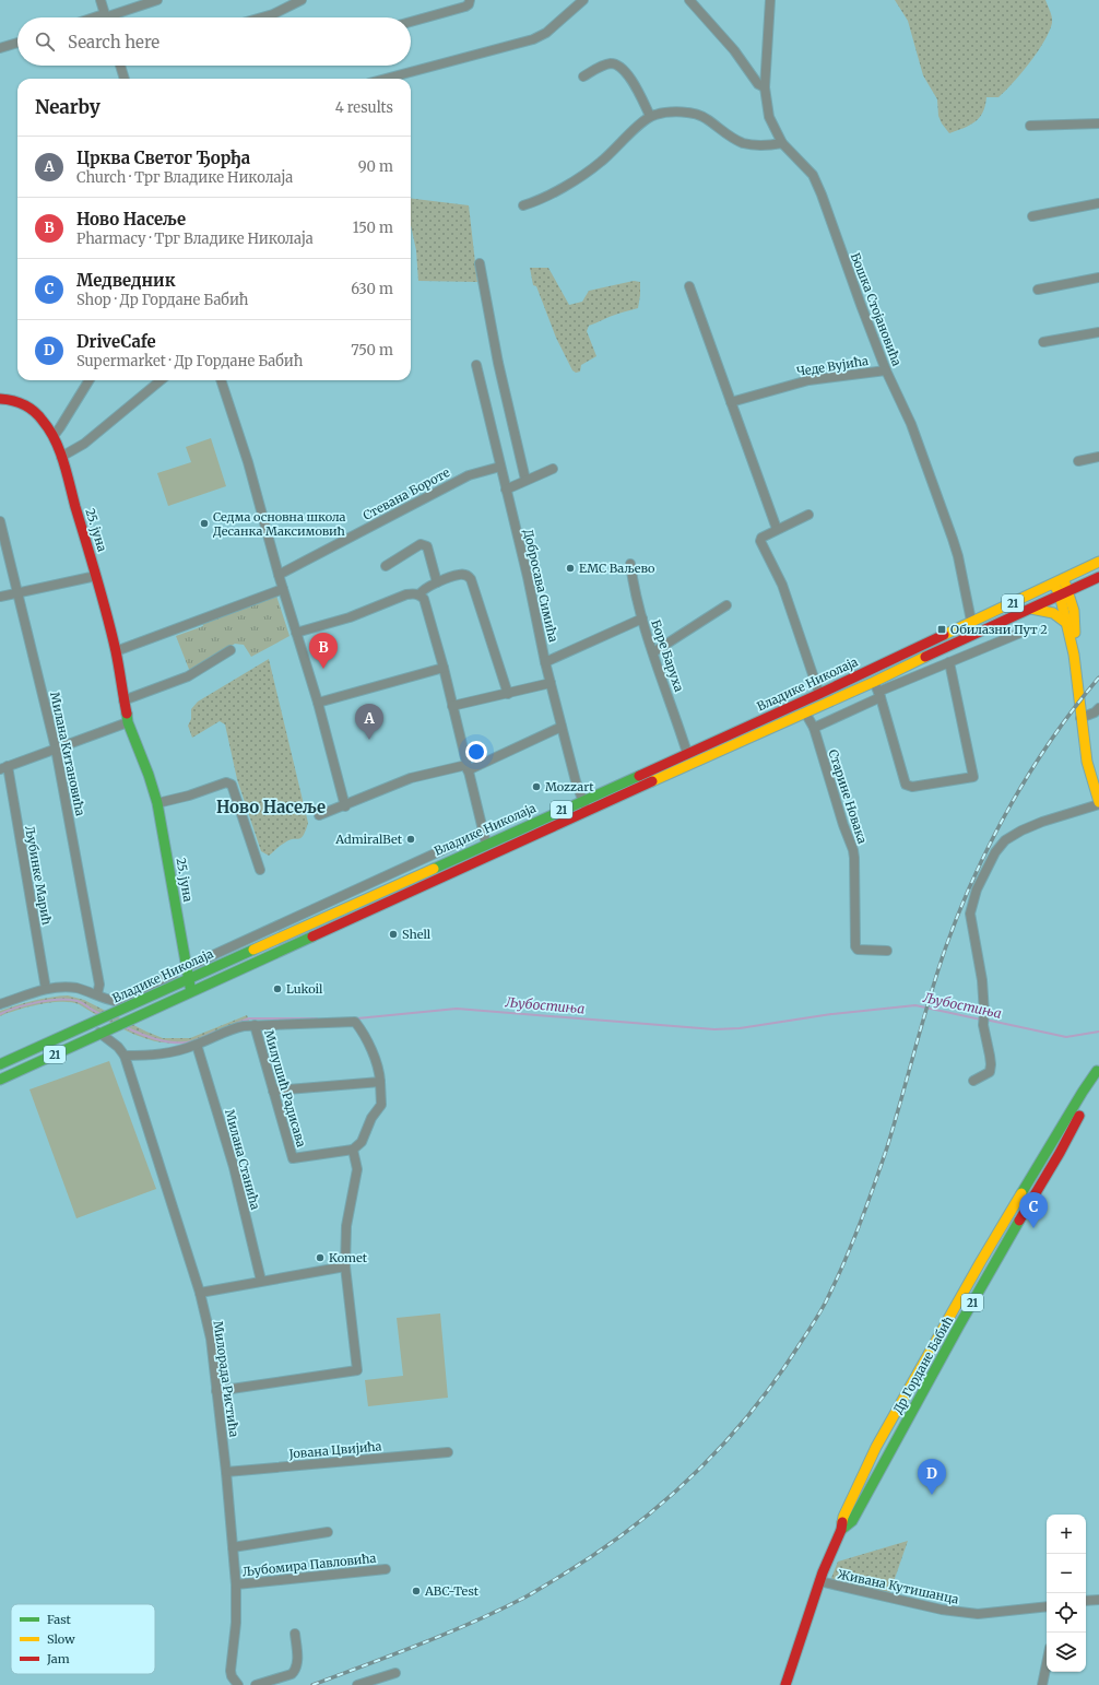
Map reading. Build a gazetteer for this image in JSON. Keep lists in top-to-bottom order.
{
  "streets": {
    "main road": [
      "25. јуна",
      "21",
      "Владике Николаја",
      "Др Гордане Бабић"
    ],
    "street": [
      "Бошка Стојановића",
      "Чеде Вујића",
      "Стевана Бороте",
      "Добросава Симића",
      "Боре Баруха",
      "Милана Китановића",
      "Старине Новака",
      "Љубинке Марић",
      "Милушић Радисава",
      "Милана Станића",
      "Милорада Ристића",
      "Јована Цвијића",
      "Љубомира Павловића",
      "Живана Кутишанца"
    ]
  },
  "crossings": [
    ["Бошка Стојановића", "Чеде Вујића"],
    ["Бошка Стојановића", "Владике Николаја"],
    ["Стевана Бороте", "Добросава Симића"],
    ["25. јуна", "Владике Николаја"],
    ["Добросава Симића", "Владике Николаја"],
    ["Боре Баруха", "Владике Николаја"],
    ["Владике Николаја", "Старине Новака"],
    ["Владике Николаја", "Милорада Ристића"],
    ["Милушић Радисава", "Милана Станића"],
    ["Милушић Радисава", "Милорада Ристића"],
    ["Др Гордане Бабић", "Живана Кутишанца"],
    ["Милорада Ристића", "Јована Цвијића"],
    ["Милорада Ристића", "Љубомира Павловића"]
  ],
  "districts": ["Ново Насеље"],
  "water": ["Љубостиња"],
  "places": {
    "other": [
      "Седма основна школа Десанка Максимовић",
      "ЕМС Ваљево",
      "Mozzart",
      "AdmiralBet",
      "Shell",
      "Lukoil",
      "Komet",
      "ABC-Test"
    ],
    "transit": ["Обилазни Пут 2"]
  },
  "legend": ["Fast", "Slow", "Jam"],
  "page": {
    "search": "Search here",
    "heading": ["Nearby", "4 results"],
    "list": [
      {
        "mark": "A",
        "name": "Црква Светог Ђорђа",
        "note": "Church · Трг Владике Николаја",
        "value": "90 m"
      },
      {
        "mark": "B",
        "name": "Ново Насеље",
        "note": "Pharmacy · Трг Владике Николаја",
        "value": "150 m"
      },
      {
        "mark": "C",
        "name": "Медведник",
        "note": "Shop · Др Гордане Бабић",
        "value": "630 m"
      },
      {
        "mark": "D",
        "name": "DriveCafe",
        "note": "Supermarket · Др Гордане Бабић",
        "value": "750 m"
      }
    ],
    "pins": [
      "B",
      "A",
      "C",
      "D"
    ],
    "map_buttons": ["+", "−"]
  }
}
